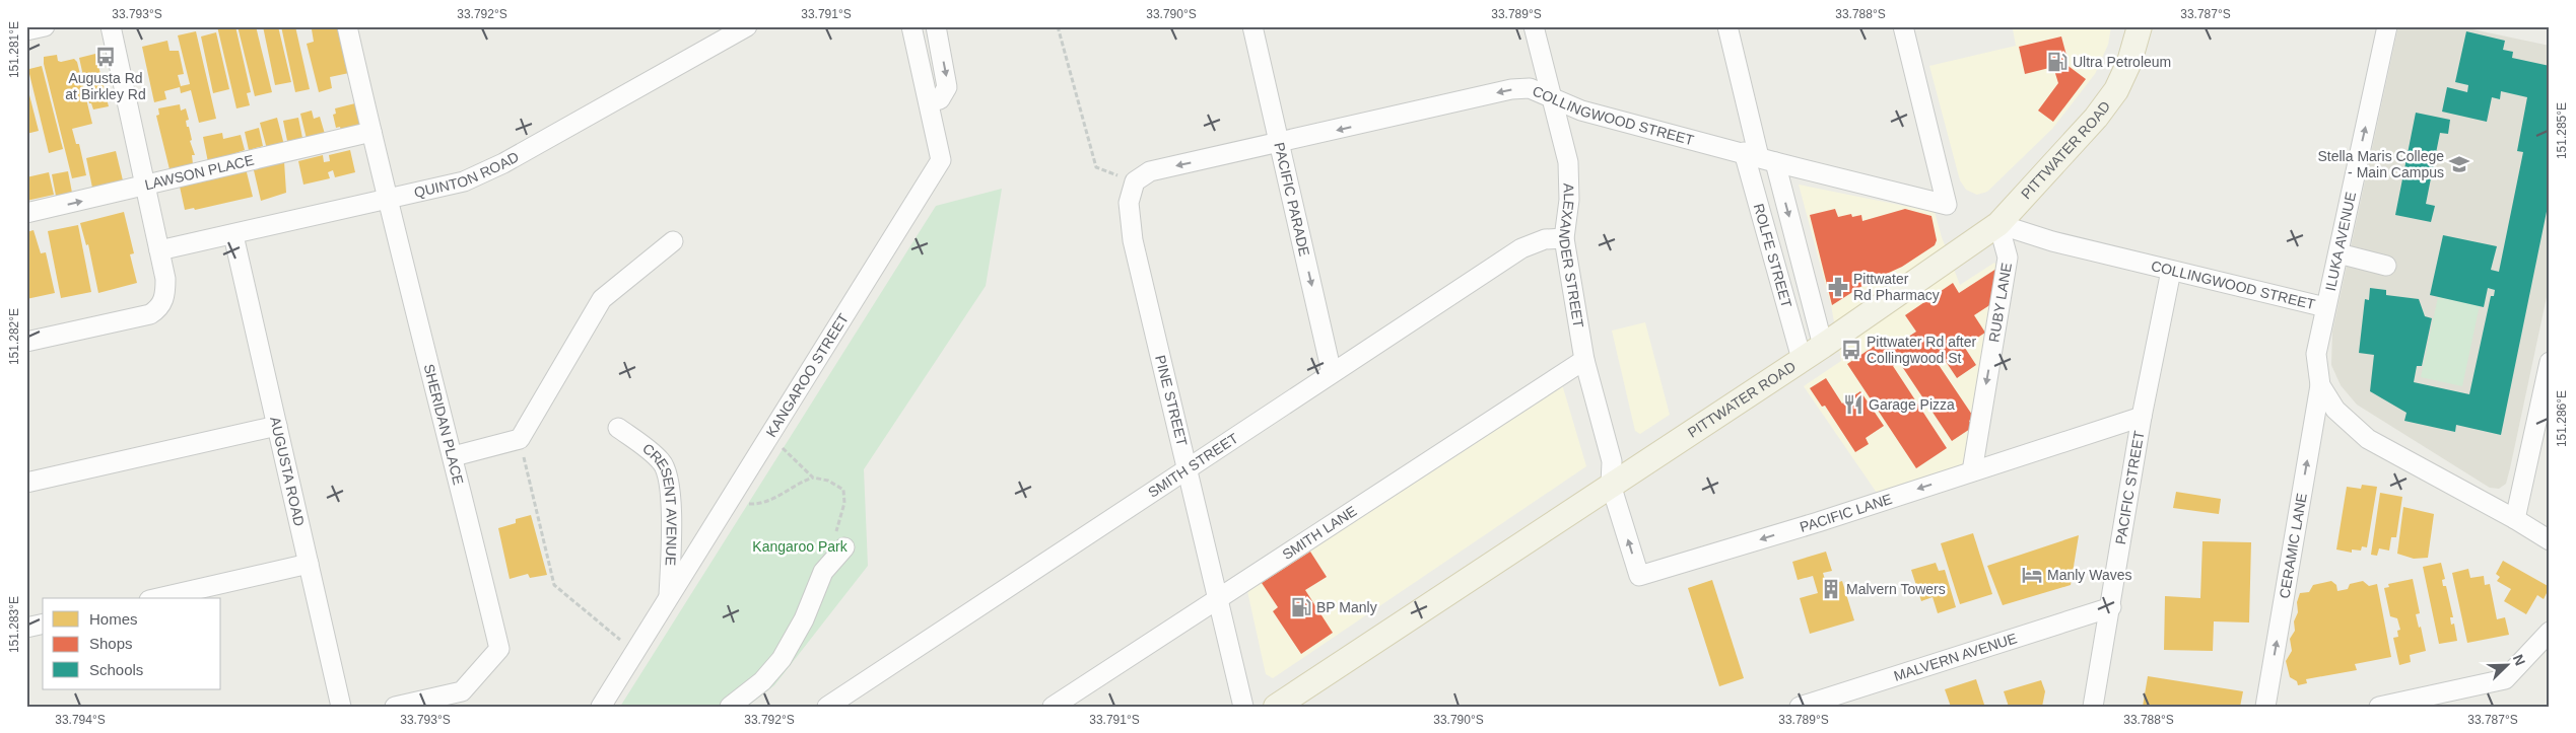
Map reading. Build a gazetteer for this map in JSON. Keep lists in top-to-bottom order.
{
  "streets": {
    "main road": ["PITTWATER ROAD"],
    "street": [
      "COLLINGWOOD STREET",
      "LAWSON PLACE",
      "QUINTON ROAD",
      "PACIFIC PARADE",
      "ILUKA AVENUE",
      "ALEXANDER STREET",
      "ROLFE STREET",
      "RUBY LANE",
      "KANGAROO STREET",
      "PINE STREET",
      "SHERIDAN PLACE",
      "SMITH STREET",
      "AUGUSTA ROAD",
      "PACIFIC STREET",
      "CRESENT AVENUE",
      "PACIFIC LANE",
      "SMITH LANE",
      "CERAMIC LANE",
      "MALVERN AVENUE"
    ]
  },
  "crossings": [
    ["COLLINGWOOD STREET", "PITTWATER ROAD"],
    ["COLLINGWOOD STREET", "PACIFIC PARADE"],
    ["COLLINGWOOD STREET", "ILUKA AVENUE"],
    ["COLLINGWOOD STREET", "ALEXANDER STREET"],
    ["COLLINGWOOD STREET", "ROLFE STREET"],
    ["COLLINGWOOD STREET", "RUBY LANE"],
    ["COLLINGWOOD STREET", "PINE STREET"],
    ["COLLINGWOOD STREET", "PACIFIC STREET"],
    ["COLLINGWOOD STREET", "CERAMIC LANE"],
    ["PITTWATER ROAD", "ALEXANDER STREET"],
    ["PITTWATER ROAD", "ROLFE STREET"],
    ["PITTWATER ROAD", "RUBY LANE"],
    ["PITTWATER ROAD", "PACIFIC LANE"],
    ["LAWSON PLACE", "SHERIDAN PLACE"],
    ["QUINTON ROAD", "SHERIDAN PLACE"],
    ["QUINTON ROAD", "AUGUSTA ROAD"],
    ["PACIFIC PARADE", "SMITH STREET"],
    ["ALEXANDER STREET", "SMITH STREET"],
    ["ALEXANDER STREET", "PACIFIC LANE"],
    ["ALEXANDER STREET", "SMITH LANE"],
    ["RUBY LANE", "PACIFIC LANE"],
    ["KANGAROO STREET", "CRESENT AVENUE"],
    ["PINE STREET", "SMITH STREET"],
    ["PINE STREET", "SMITH LANE"],
    ["PACIFIC STREET", "PACIFIC LANE"],
    ["PACIFIC STREET", "MALVERN AVENUE"]
  ],
  "one_way": [
    "PACIFIC PARADE",
    "ILUKA AVENUE",
    "RUBY LANE",
    "PACIFIC LANE",
    "CERAMIC LANE"
  ],
  "parks": ["Kangaroo Park"],
  "places": {
    "bus stop": ["Augusta Rd at Birkley Rd", "Pittwater Rd after Collingwood St"],
    "fuel station": ["Ultra Petroleum", "BP Manly"],
    "school or university": ["Stella Maris College - Main Campus"],
    "pharmacy": ["Pittwater Rd Pharmacy"],
    "restaurant": ["Garage Pizza"],
    "hotel": ["Manly Waves"],
    "building": ["Malvern Towers"]
  },
  "legend": ["Homes", "Shops", "Schools"],
  "north": "top right",
  "coordinates": [
    "33.793°S",
    "33.792°S",
    "33.791°S",
    "33.790°S",
    "33.789°S",
    "33.788°S",
    "33.787°S",
    "151.281°E",
    "151.285°E",
    "151.282°E",
    "151.286°E",
    "151.283°E",
    "33.794°S"
  ]
}
